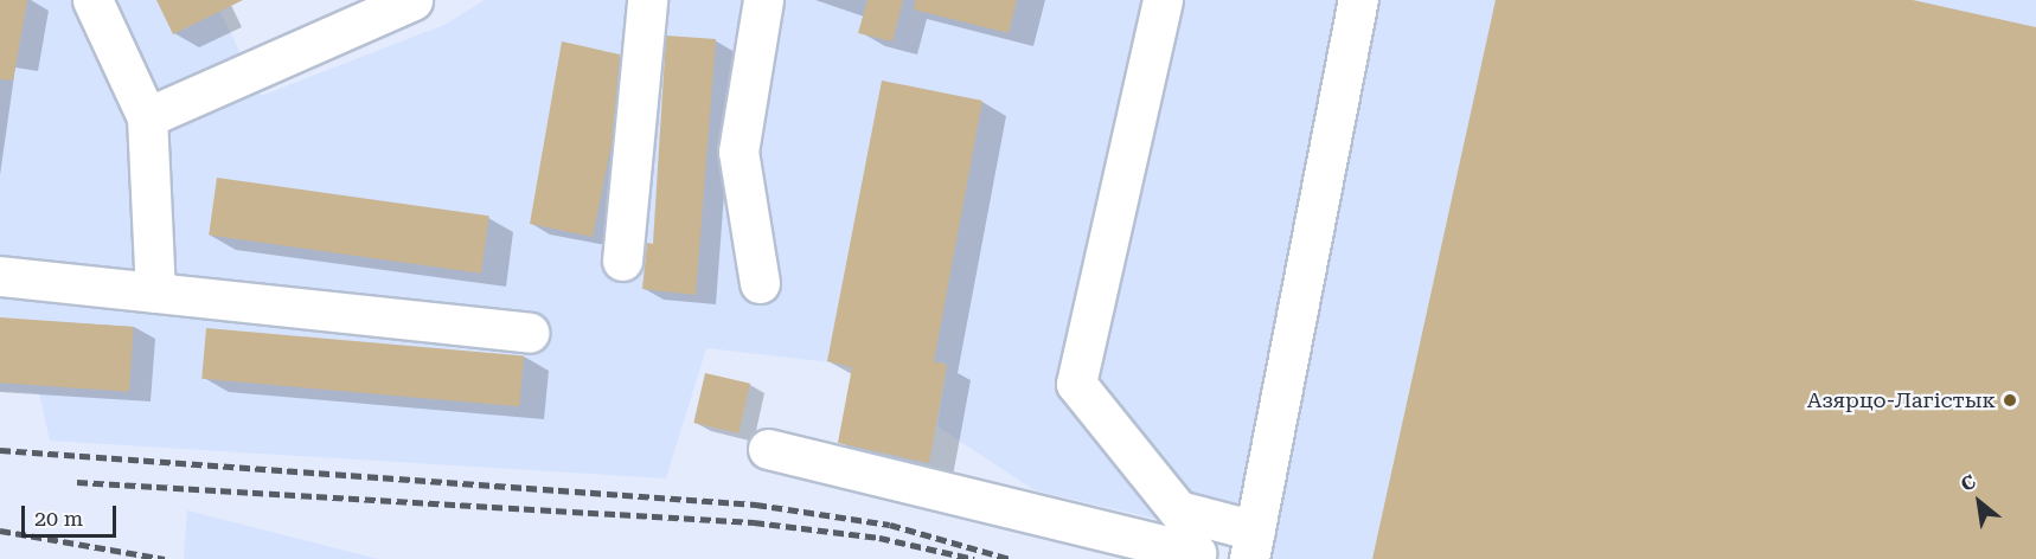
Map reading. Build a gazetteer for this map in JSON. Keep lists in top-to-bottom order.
{
  "places": ["Азярцо-Лагістык"],
  "scale_bar": "20 m",
  "north": "top left"
}
